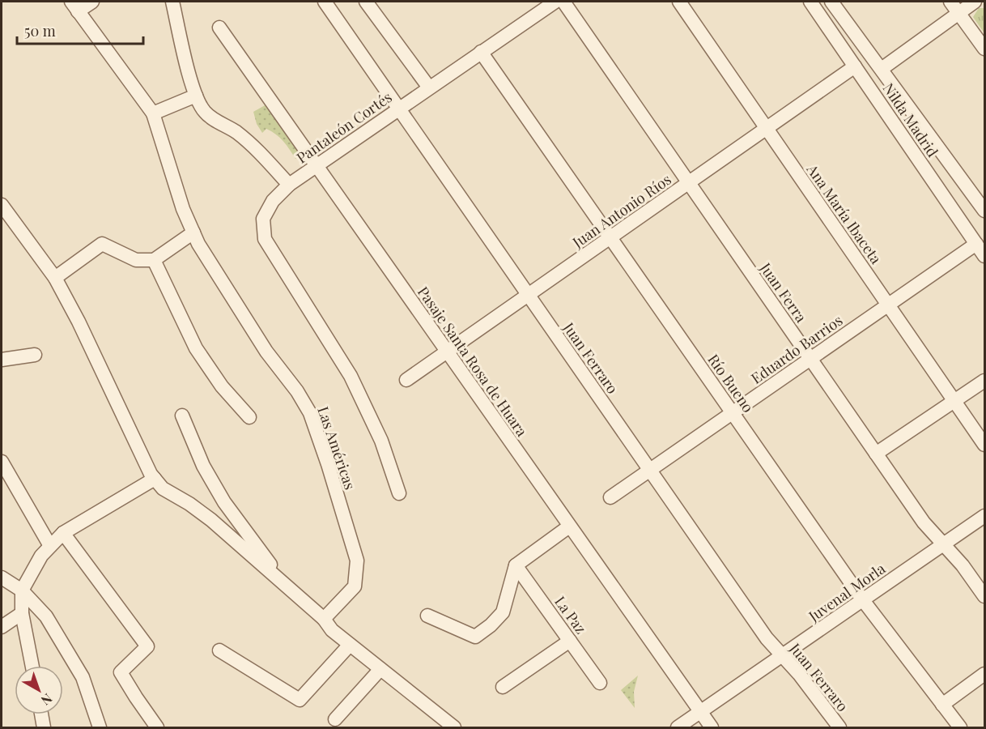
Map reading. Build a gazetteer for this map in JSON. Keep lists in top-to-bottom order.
{
  "streets": {
    "street": [
      "Nilda Madrid",
      "Pantaleón Cortés",
      "Juan Antonio Ríos",
      "Ana María Ibaceta",
      "Juan Ferra",
      "Eduardo Barrios",
      "Juan Ferraro",
      "Pasaje Santa Rosa de Huara",
      "Río Bueno",
      "Las Américas",
      "Juvenal Morla",
      "La Paz"
    ]
  },
  "crossings": [
    ["Nilda Madrid", "Juan Antonio Ríos"],
    ["Nilda Madrid", "Eduardo Barrios"],
    ["Pantaleón Cortés", "Juan Ferraro"],
    ["Pantaleón Cortés", "Pasaje Santa Rosa de Huara"],
    ["Pantaleón Cortés", "Río Bueno"],
    ["Juan Antonio Ríos", "Ana María Ibaceta"],
    ["Juan Antonio Ríos", "Juan Ferra"],
    ["Juan Antonio Ríos", "Juan Ferraro"],
    ["Juan Antonio Ríos", "Pasaje Santa Rosa de Huara"],
    ["Juan Antonio Ríos", "Río Bueno"],
    ["Ana María Ibaceta", "Eduardo Barrios"],
    ["Juan Ferra", "Eduardo Barrios"],
    ["Juan Ferra", "Juvenal Morla"],
    ["Eduardo Barrios", "Juan Ferraro"],
    ["Eduardo Barrios", "Río Bueno"],
    ["Juan Ferraro", "Juvenal Morla"],
    ["Pasaje Santa Rosa de Huara", "Juvenal Morla"],
    ["Río Bueno", "Juvenal Morla"]
  ],
  "scale_bar": "50 m",
  "north": "bottom right"
}
